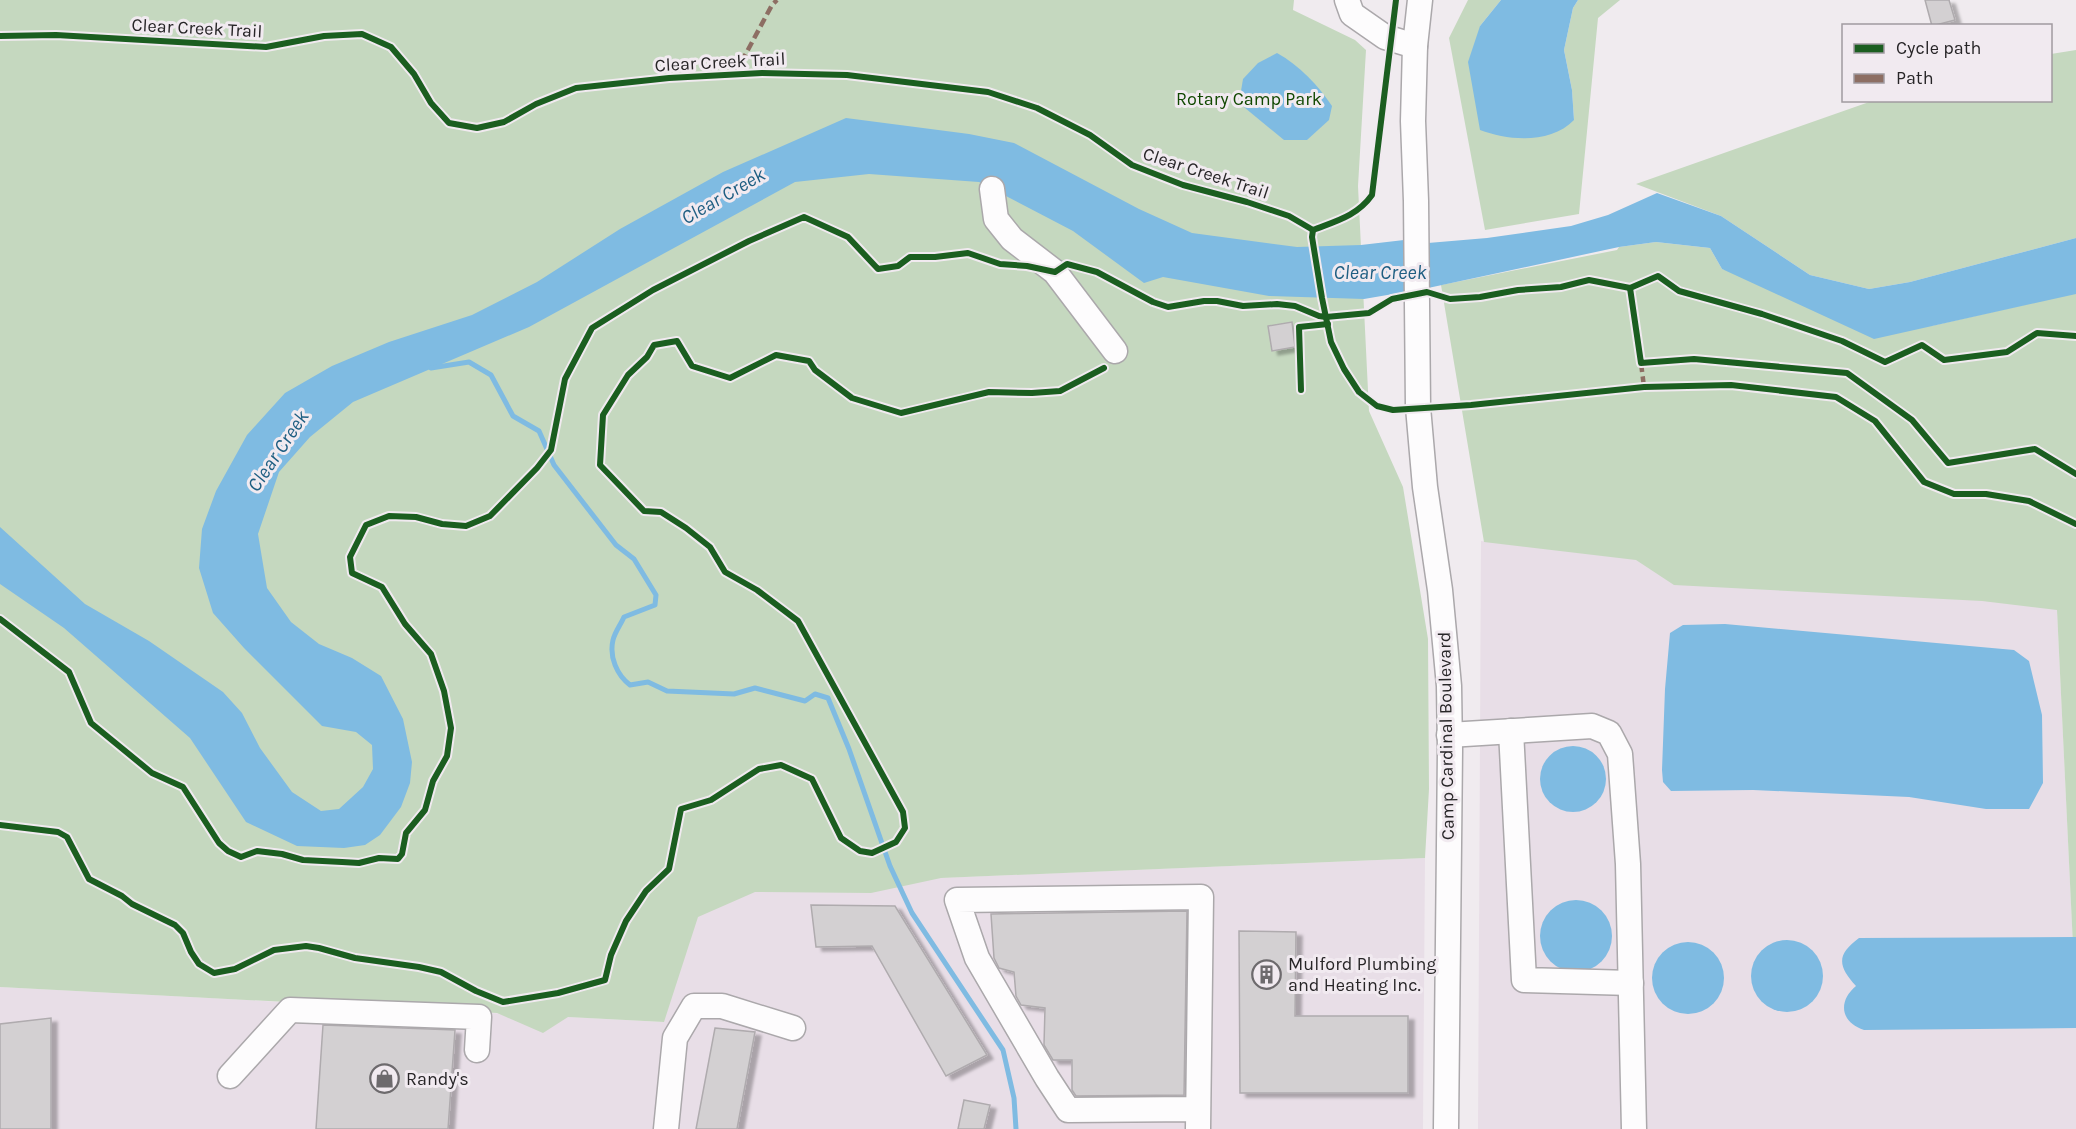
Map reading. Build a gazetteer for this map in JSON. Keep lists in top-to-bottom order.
{
  "streets": {
    "street": ["Camp Cardinal Boulevard"],
    "cycle path": ["Clear Creek Trail"]
  },
  "water": ["Clear Creek"],
  "parks": ["Rotary Camp Park"],
  "places": {
    "building": ["Mulford Plumbing and Heating Inc."],
    "shop": ["Randy's"]
  },
  "legend": ["Cycle path", "Path"]
}
